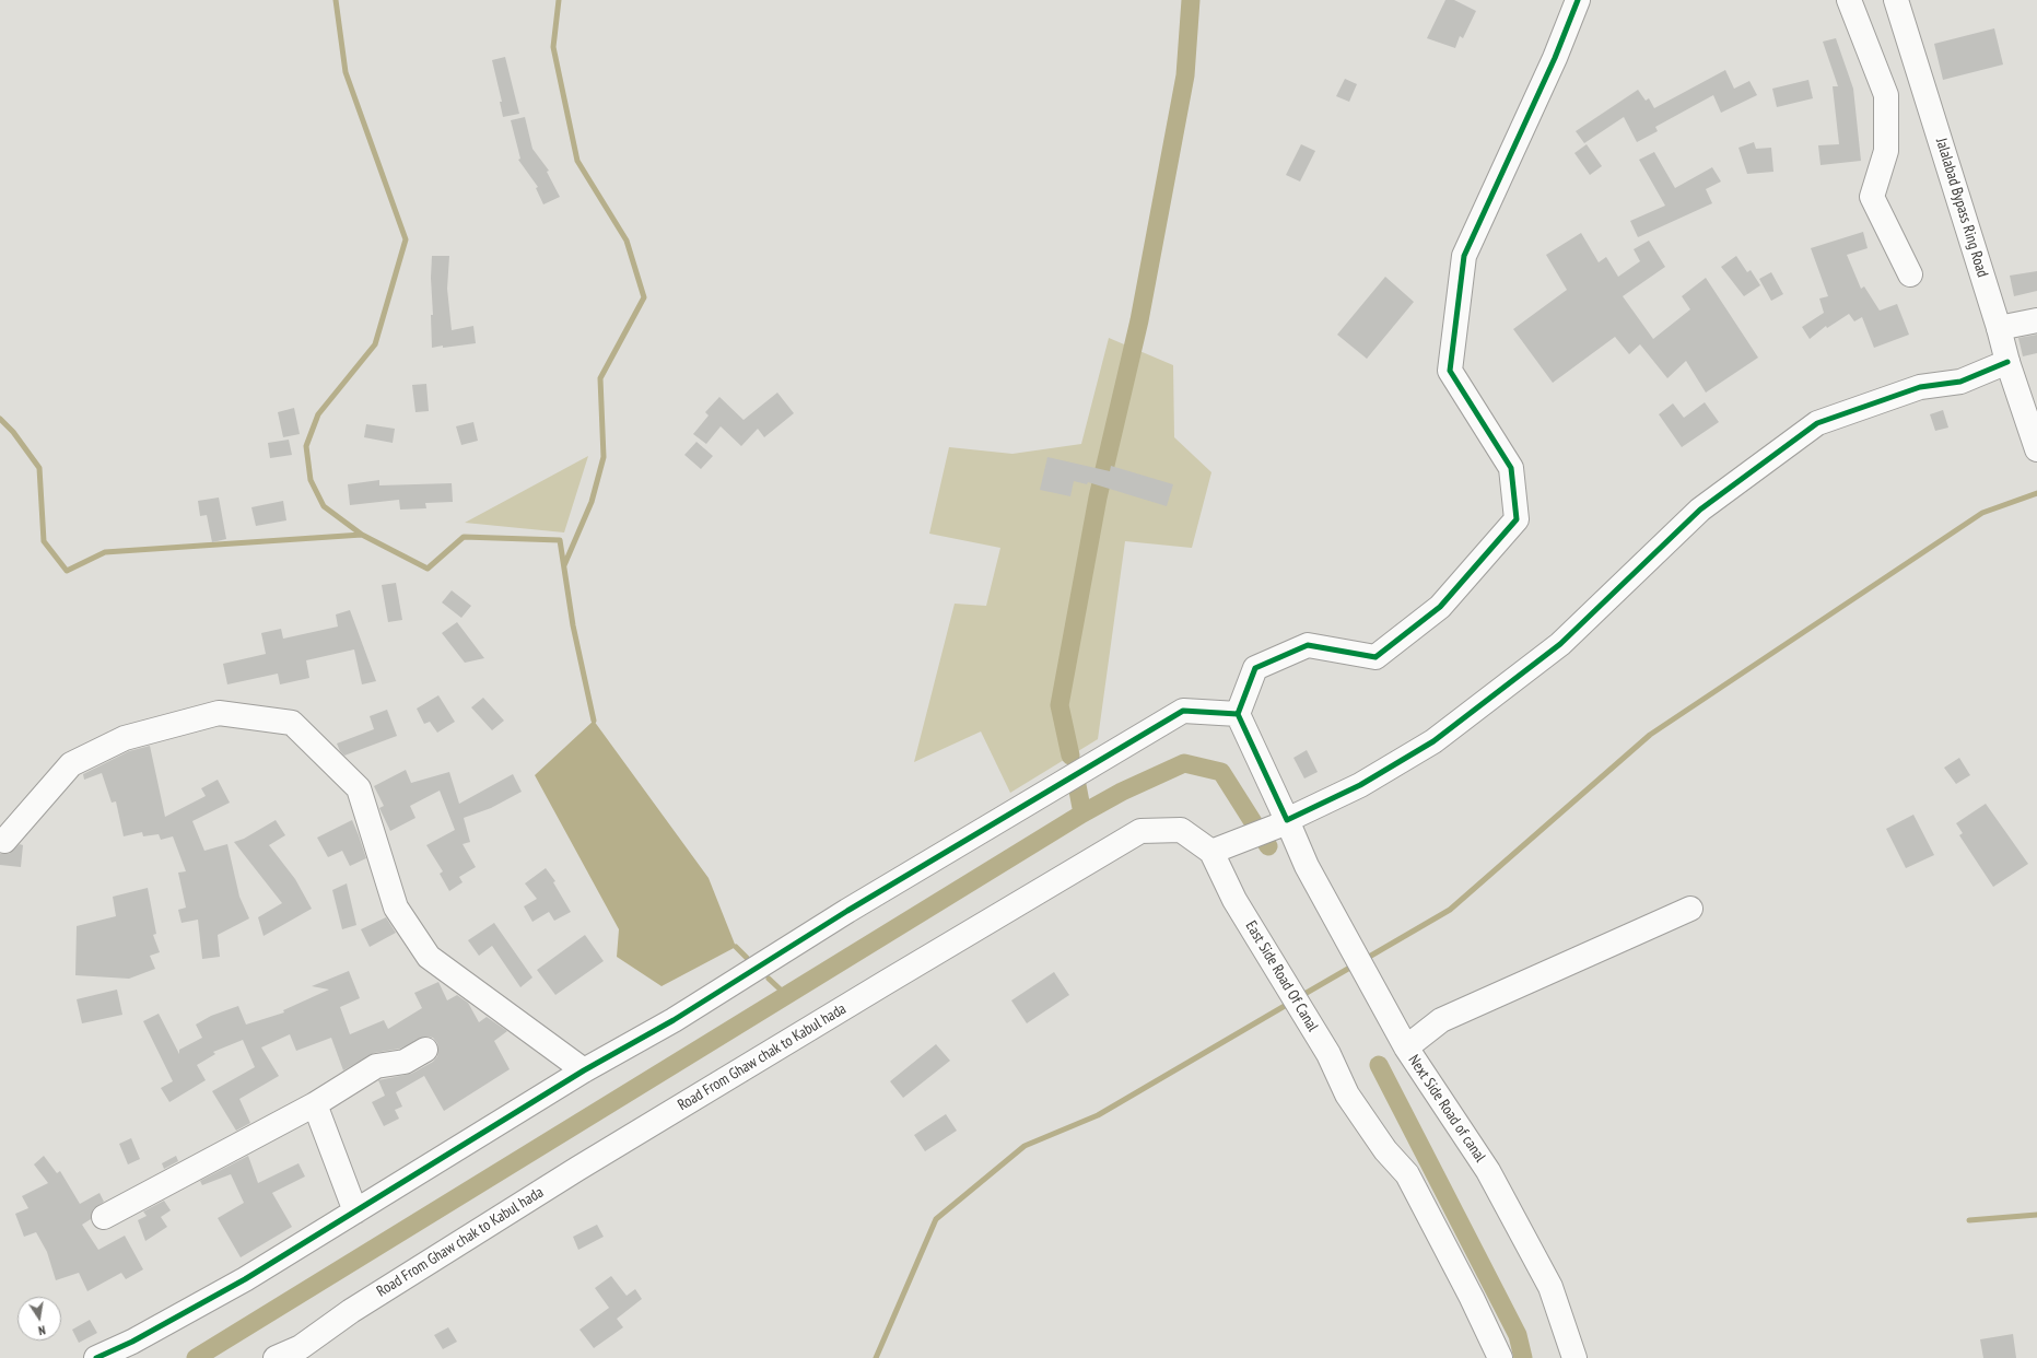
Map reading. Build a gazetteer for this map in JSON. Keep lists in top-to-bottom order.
{
  "streets": {
    "main road": [
      "Jalalabad Bypass Ring Road",
      "East Side Road Of Canal",
      "Road From Ghaw chak to Kabul hada",
      "Next Side Road of canal"
    ]
  },
  "crossings": [
    ["East Side Road Of Canal", "Road From Ghaw chak to Kabul hada"]
  ],
  "north": "bottom"
}
